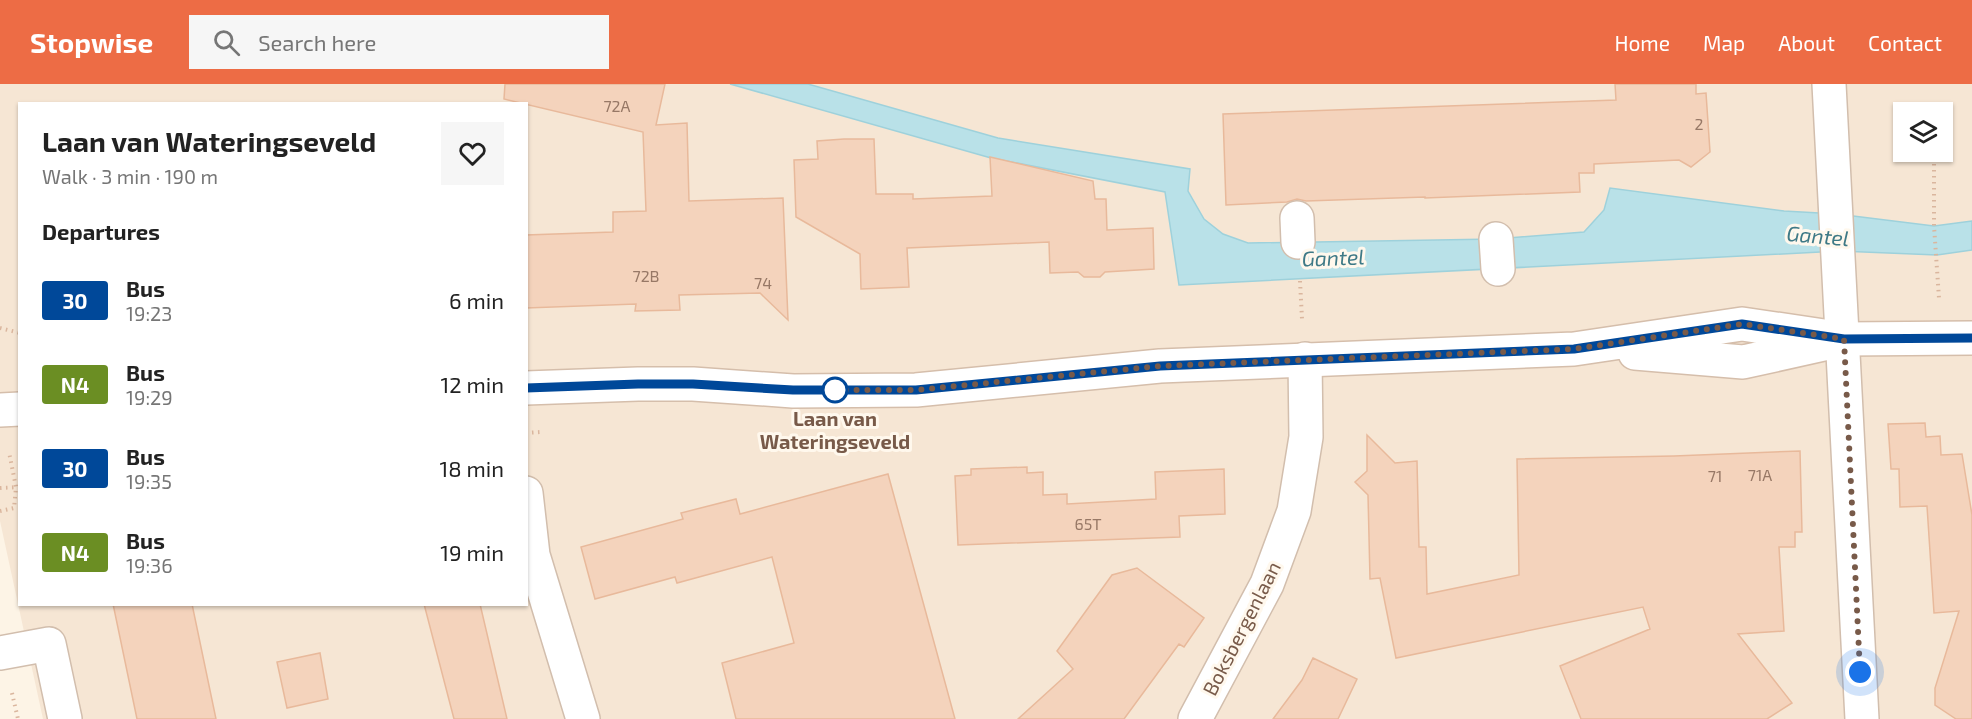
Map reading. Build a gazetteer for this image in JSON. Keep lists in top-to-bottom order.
{
  "streets": {
    "street": ["Boksbergenlaan"]
  },
  "water": ["Gantel"],
  "places": ["Laan van Wateringseveld"],
  "lines": ["bus line 30"],
  "house_numbers": [
    "72A",
    "2",
    "72B",
    "74",
    "71A",
    "71",
    "65T"
  ],
  "page": {
    "header": "Stopwise",
    "search": "Search here",
    "nav": [
      "Home",
      "Map",
      "About",
      "Contact"
    ],
    "heading": [
      ["Laan van Wateringseveld", "Walk · 3 min · 190 m"],
      "Departures"
    ],
    "list": [
      {
        "mark": "30",
        "name": "Bus",
        "note": "19:23",
        "value": "6 min"
      },
      {
        "mark": "N4",
        "name": "Bus",
        "note": "19:29",
        "value": "12 min"
      },
      {
        "mark": "30",
        "name": "Bus",
        "note": "19:35",
        "value": "18 min"
      },
      {
        "mark": "N4",
        "name": "Bus",
        "note": "19:36",
        "value": "19 min"
      }
    ]
  }
}
